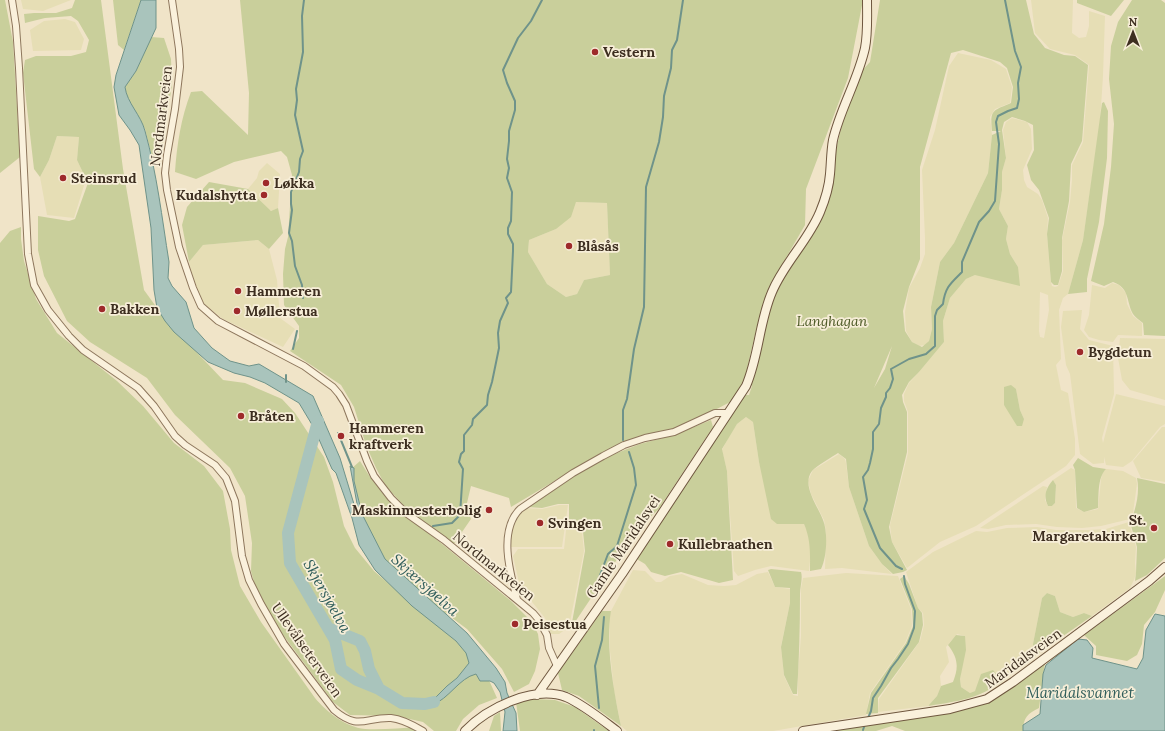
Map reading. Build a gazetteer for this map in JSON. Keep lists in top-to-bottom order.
{
  "streets": {
    "street": [
      "Nordmarkveien",
      "Gamle Maridalsvei",
      "Ullevålseterveien",
      "Maridalsveien"
    ]
  },
  "crossings": [
    ["Nordmarkveien", "Gamle Maridalsvei"]
  ],
  "water": ["Skjærsjøelva", "Skjersjøelva", "Maridalsvannet"],
  "parks": ["Langhagan"],
  "places": [
    "Vestern",
    "Steinsrud",
    "Løkka",
    "Kudalshytta",
    "Blåsås",
    "Hammeren",
    "Bakken",
    "Møllerstua",
    "Bygdetun",
    "Bråten",
    "Hammeren kraftverk",
    "Maskinmesterbolig",
    "Svingen",
    "St. Margaretakirken",
    "Kullebraathen",
    "Peisestua"
  ],
  "north": "top"
}
